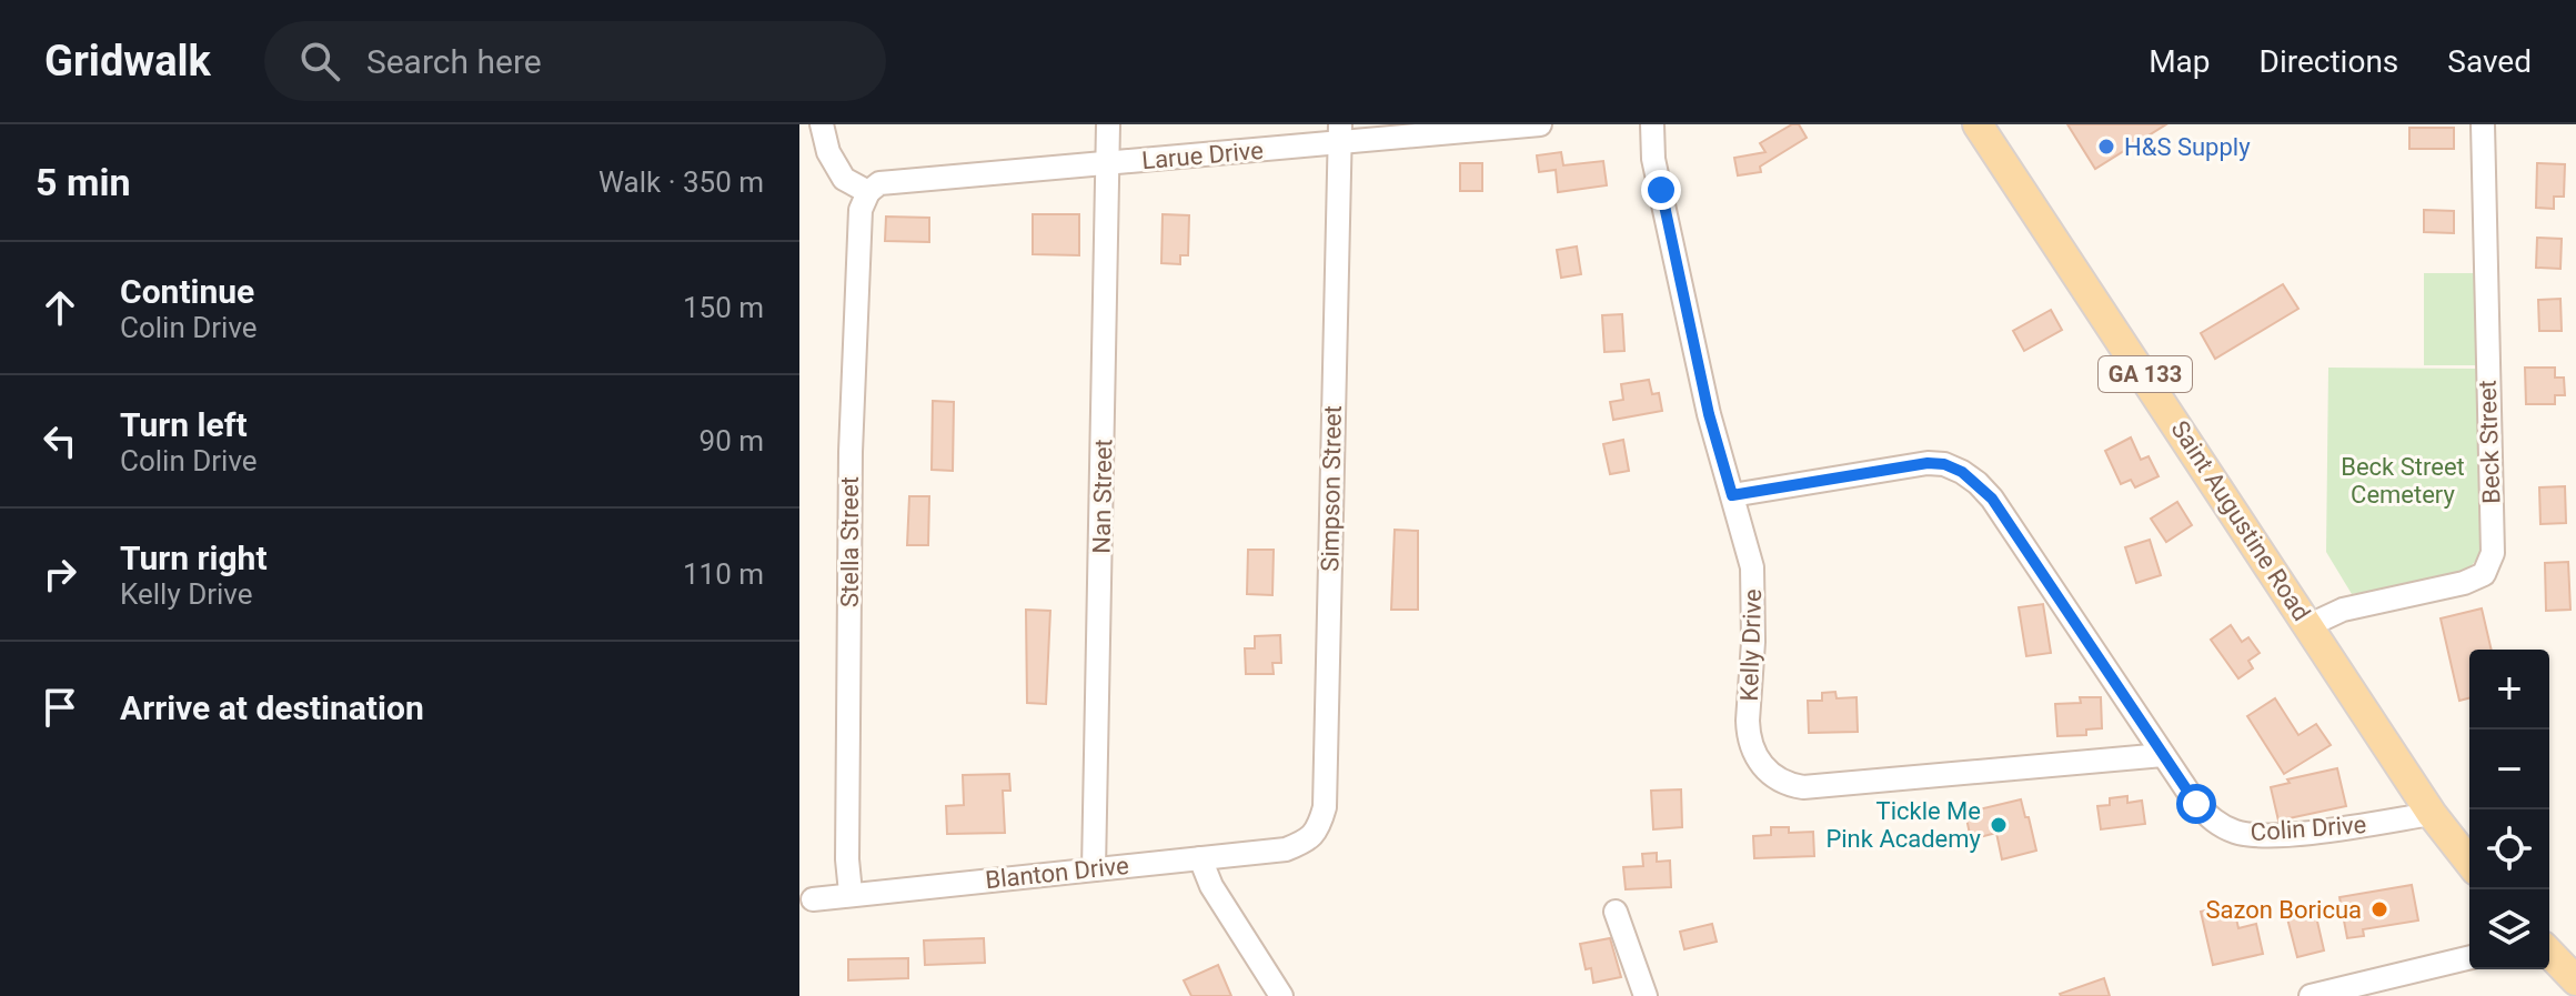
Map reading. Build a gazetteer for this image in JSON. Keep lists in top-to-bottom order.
{
  "streets": {
    "main road": ["GA 133", "Saint Augustine Road"],
    "street": [
      "Larue Drive",
      "Beck Street",
      "Simpson Street",
      "Nan Street",
      "Stella Street",
      "Kelly Drive",
      "Colin Drive",
      "Blanton Drive"
    ]
  },
  "crossings": [
    ["Larue Drive", "Simpson Street"],
    ["Larue Drive", "Nan Street"],
    ["Larue Drive", "Stella Street"],
    ["Beck Street", "Saint Augustine Road"],
    ["Simpson Street", "Blanton Drive"],
    ["Nan Street", "Blanton Drive"],
    ["Saint Augustine Road", "Colin Drive"],
    ["Stella Street", "Blanton Drive"],
    ["Kelly Drive", "Colin Drive"]
  ],
  "parks": ["Beck Street Cemetery"],
  "places": ["H&S Supply", "Tickle Me Pink Academy", "Sazon Boricua"],
  "page": {
    "header": "Gridwalk",
    "search": "Search here",
    "nav": ["Map", "Directions", "Saved"],
    "heading": ["5 min", "Walk · 350 m"],
    "list": [
      ["Continue", "Colin Drive", "150 m"],
      ["Turn left", "Colin Drive", "90 m"],
      ["Turn right", "Kelly Drive", "110 m"],
      "Arrive at destination"
    ],
    "map_buttons": ["+", "−"]
  }
}
